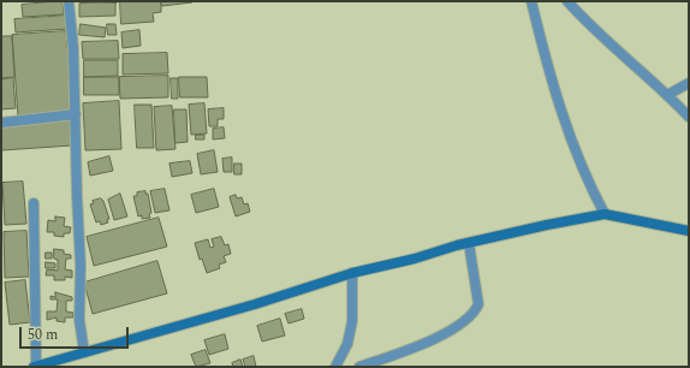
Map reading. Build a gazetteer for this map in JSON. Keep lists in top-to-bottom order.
{
  "scale_bar": "50 m"
}
